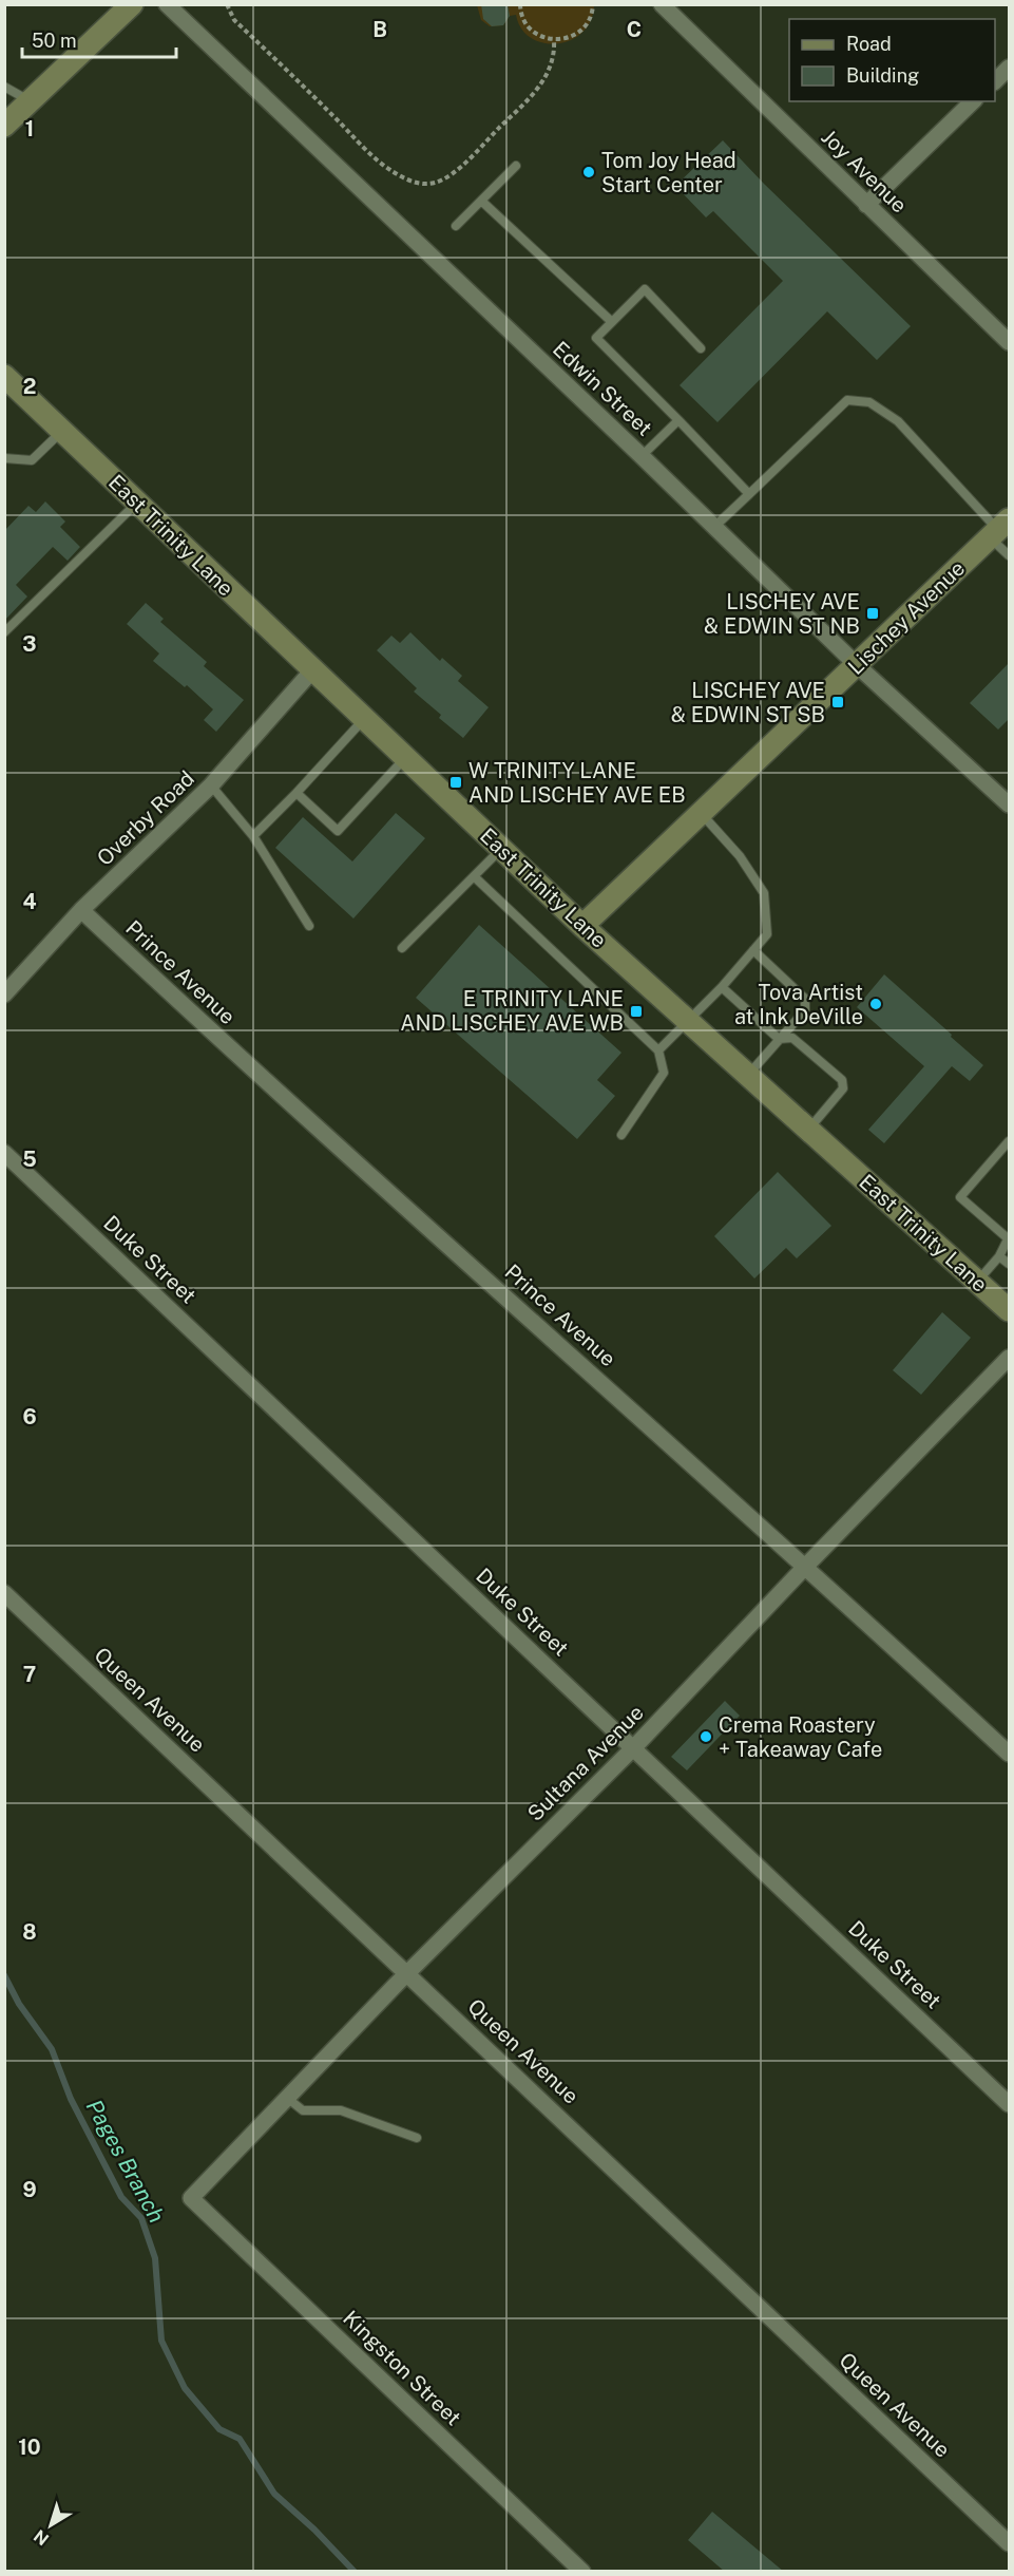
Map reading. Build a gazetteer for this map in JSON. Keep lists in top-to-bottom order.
{
  "streets": {
    "main road": ["East Trinity Lane", "Lischey Avenue"],
    "street": [
      "Joy Avenue",
      "Edwin Street",
      "Overby Road",
      "Prince Avenue",
      "Duke Street",
      "Queen Avenue",
      "Sultana Avenue",
      "Kingston Street"
    ]
  },
  "crossings": [
    ["Edwin Street", "Lischey Avenue"],
    ["East Trinity Lane", "Lischey Avenue"],
    ["East Trinity Lane", "Overby Road"],
    ["Overby Road", "Prince Avenue"],
    ["Prince Avenue", "Sultana Avenue"],
    ["Duke Street", "Sultana Avenue"],
    ["Queen Avenue", "Sultana Avenue"],
    ["Sultana Avenue", "Kingston Street"]
  ],
  "water": ["Pages Branch"],
  "places": {
    "other": ["Tom Joy Head Start Center", "Tova Artist at Ink DeVille", "Crema Roastery + Takeaway Cafe"],
    "transit": [
      "LISCHEY AVE & EDWIN ST NB",
      "LISCHEY AVE & EDWIN ST SB",
      "W TRINITY LANE AND LISCHEY AVE EB",
      "E TRINITY LANE AND LISCHEY AVE WB"
    ]
  },
  "legend": ["Road", "Building"],
  "scale_bar": "50 m",
  "north": "bottom left",
  "grid": {
    "columns": ["B", "C"],
    "rows": [
      "1",
      "2",
      "3",
      "4",
      "5",
      "6",
      "7",
      "8",
      "9",
      "10"
    ]
  }
}
